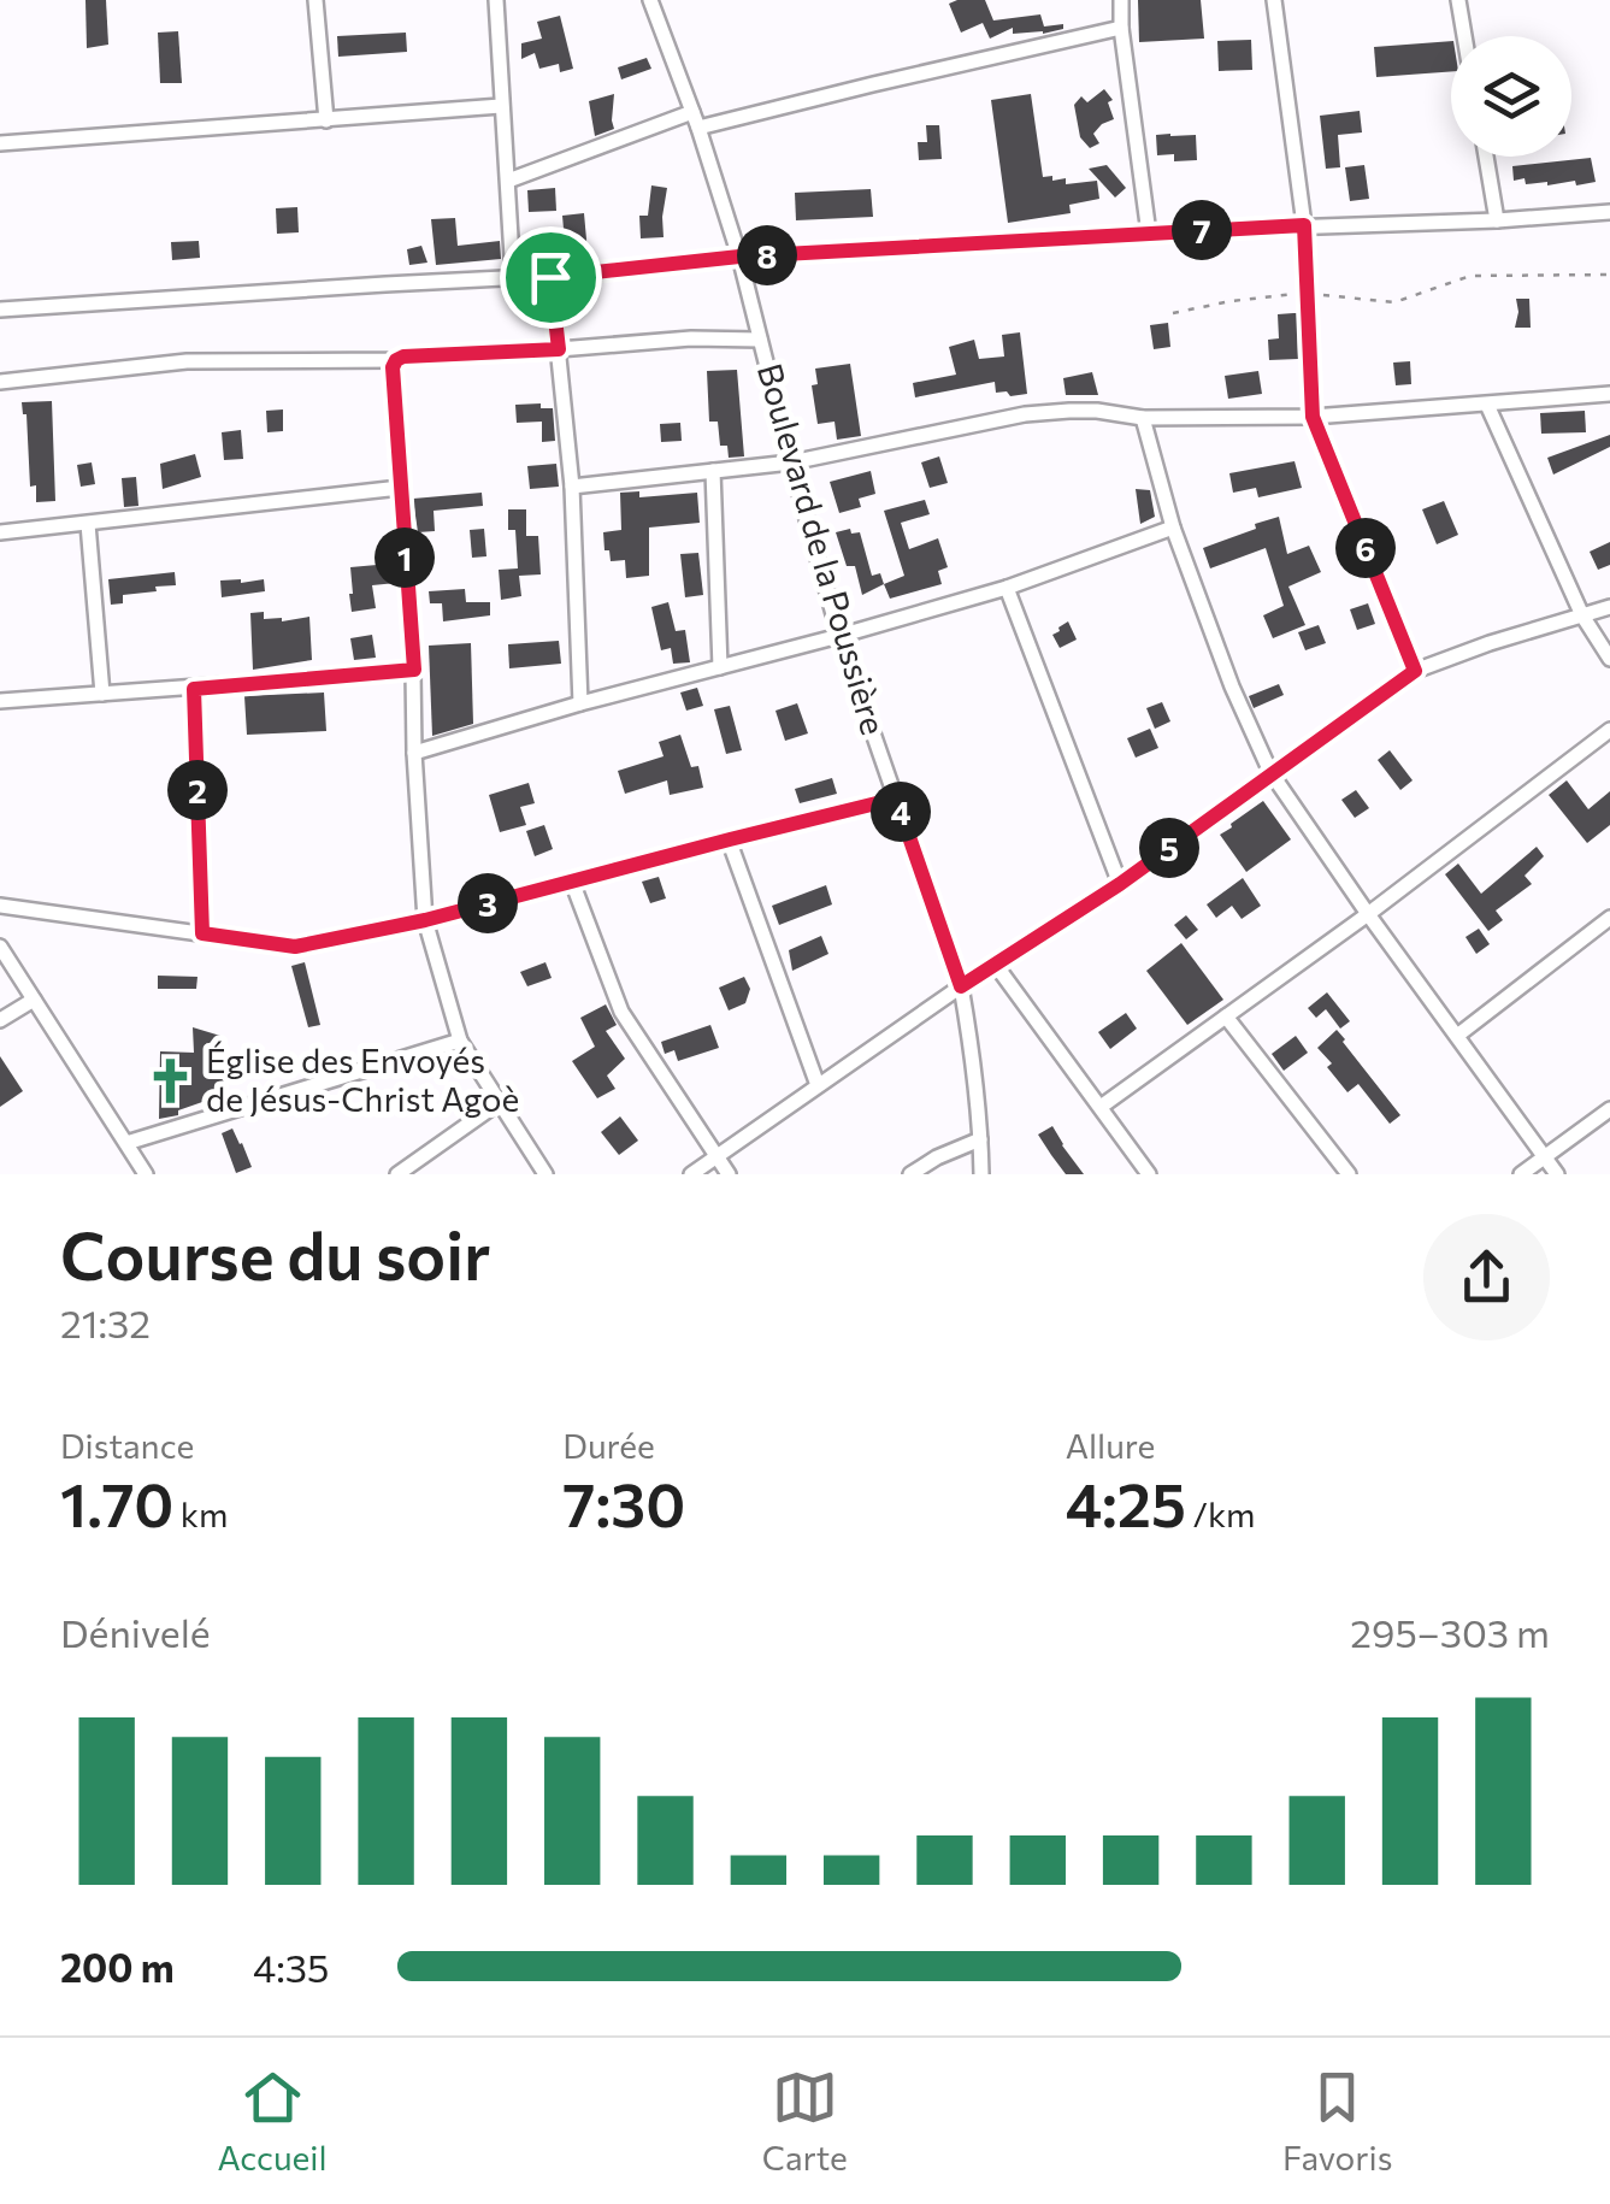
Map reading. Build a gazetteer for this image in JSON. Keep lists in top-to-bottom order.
{
  "streets": {
    "street": ["Boulevard de la Poussière"]
  },
  "places": {
    "church": ["Église des Envoyés de Jésus-Christ Agoè"]
  },
  "page": {
    "pins": [
      "7",
      "8",
      "6",
      "1",
      "2",
      "4",
      "5",
      "3"
    ],
    "heading": ["Course du soir", "21:32"],
    "stats": [
      ["Distance", "1.70 km"],
      ["Durée", "7:30"],
      ["Allure", "4:25 /km"]
    ],
    "chart": ["Dénivelé", "295–303 m"],
    "list": [
      {
        "name": "200 m",
        "note": "4:35"
      }
    ],
    "tabs": ["Accueil", "Carte", "Favoris"]
  }
}
